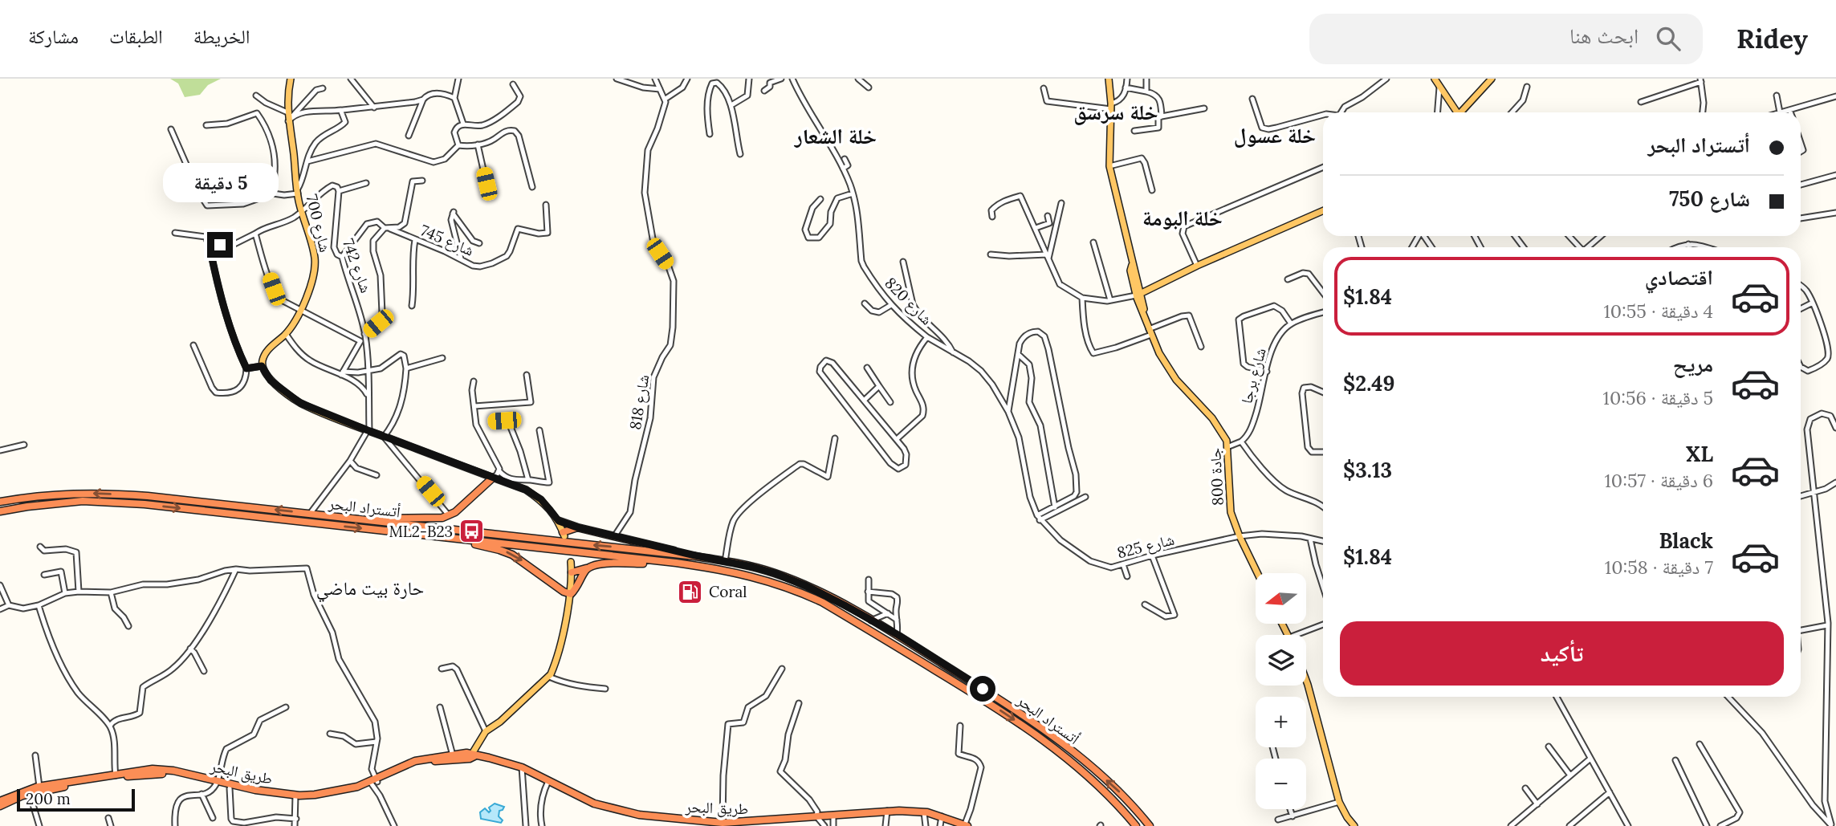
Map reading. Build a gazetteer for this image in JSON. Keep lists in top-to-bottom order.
{
  "streets": {
    "highway": ["أتستراد البحر", "طريق البحر"],
    "main road": ["شارع 700", "جادة 800"],
    "street": [
      "شارع 745",
      "شارع 742",
      "شارع 820",
      "شارع برجا",
      "شارع 818",
      "شارع 825"
    ]
  },
  "crossings": [
    ["شارع 820", "شارع 825"],
    ["جادة 800", "شارع 825"]
  ],
  "districts": [
    "خلة سرسق",
    "خلة عسول",
    "خلة الشعار",
    "خلة البومة",
    "حارة بيت ماضي"
  ],
  "places": {
    "bus stop": ["ML2-B23"],
    "fuel station": ["Coral"]
  },
  "scale_bar": "200 m",
  "north": "left",
  "page": {
    "header": "Ridey",
    "search": "ابحث هنا",
    "nav": ["الخريطة", "الطبقات", "مشاركة"],
    "banner": ["أتستراد البحر", "شارع 750"],
    "bubble": "5 دقيقة",
    "list": [
      {
        "name": "اقتصادي",
        "note": "4 دقيقة · 10:55",
        "value": "$1.84"
      },
      {
        "name": "مريح",
        "note": "5 دقيقة · 10:56",
        "value": "$2.49"
      },
      {
        "name": "XL",
        "note": "6 دقيقة · 10:57",
        "value": "$3.13"
      },
      {
        "name": "Black",
        "note": "7 دقيقة · 10:58",
        "value": "$1.84"
      }
    ],
    "map_buttons": ["+", "−"],
    "buttons": "تأكيد",
    "scale": "200 m"
  }
}
